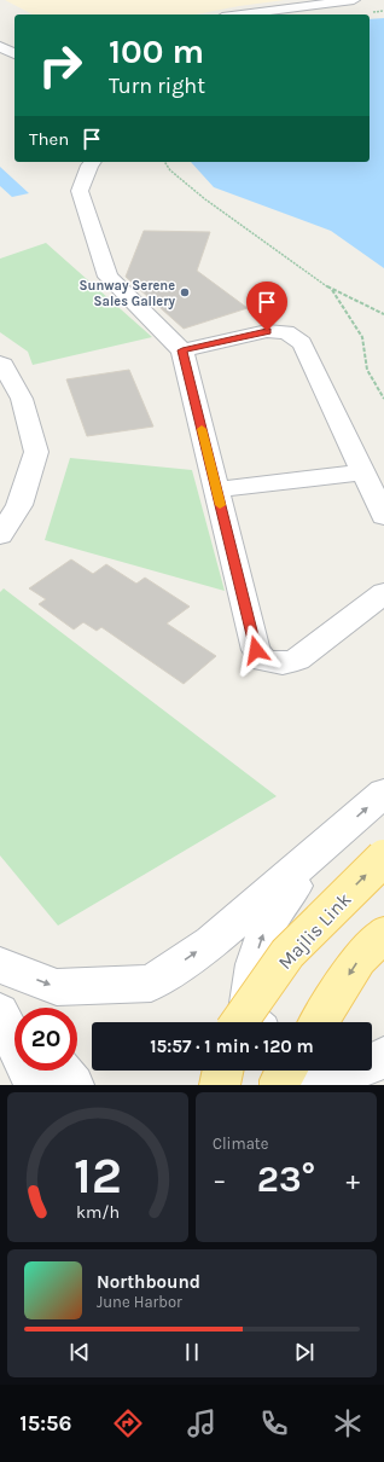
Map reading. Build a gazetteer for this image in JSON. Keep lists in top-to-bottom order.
{
  "streets": {
    "main road": ["Majlis Link"]
  },
  "places": ["Sunway Serene Sales Gallery"],
  "page": {
    "turn": ["100 m", "Turn right"],
    "then": "Then",
    "limit": "20",
    "trip": "15:57 · 1 min · 120 m",
    "tile": "Climate",
    "heat": ["−", "23°", "+"],
    "song": ["Northbound", "June Harbor"],
    "tabs": "15:56",
    "gauge": ["12", "km/h"]
  }
}
